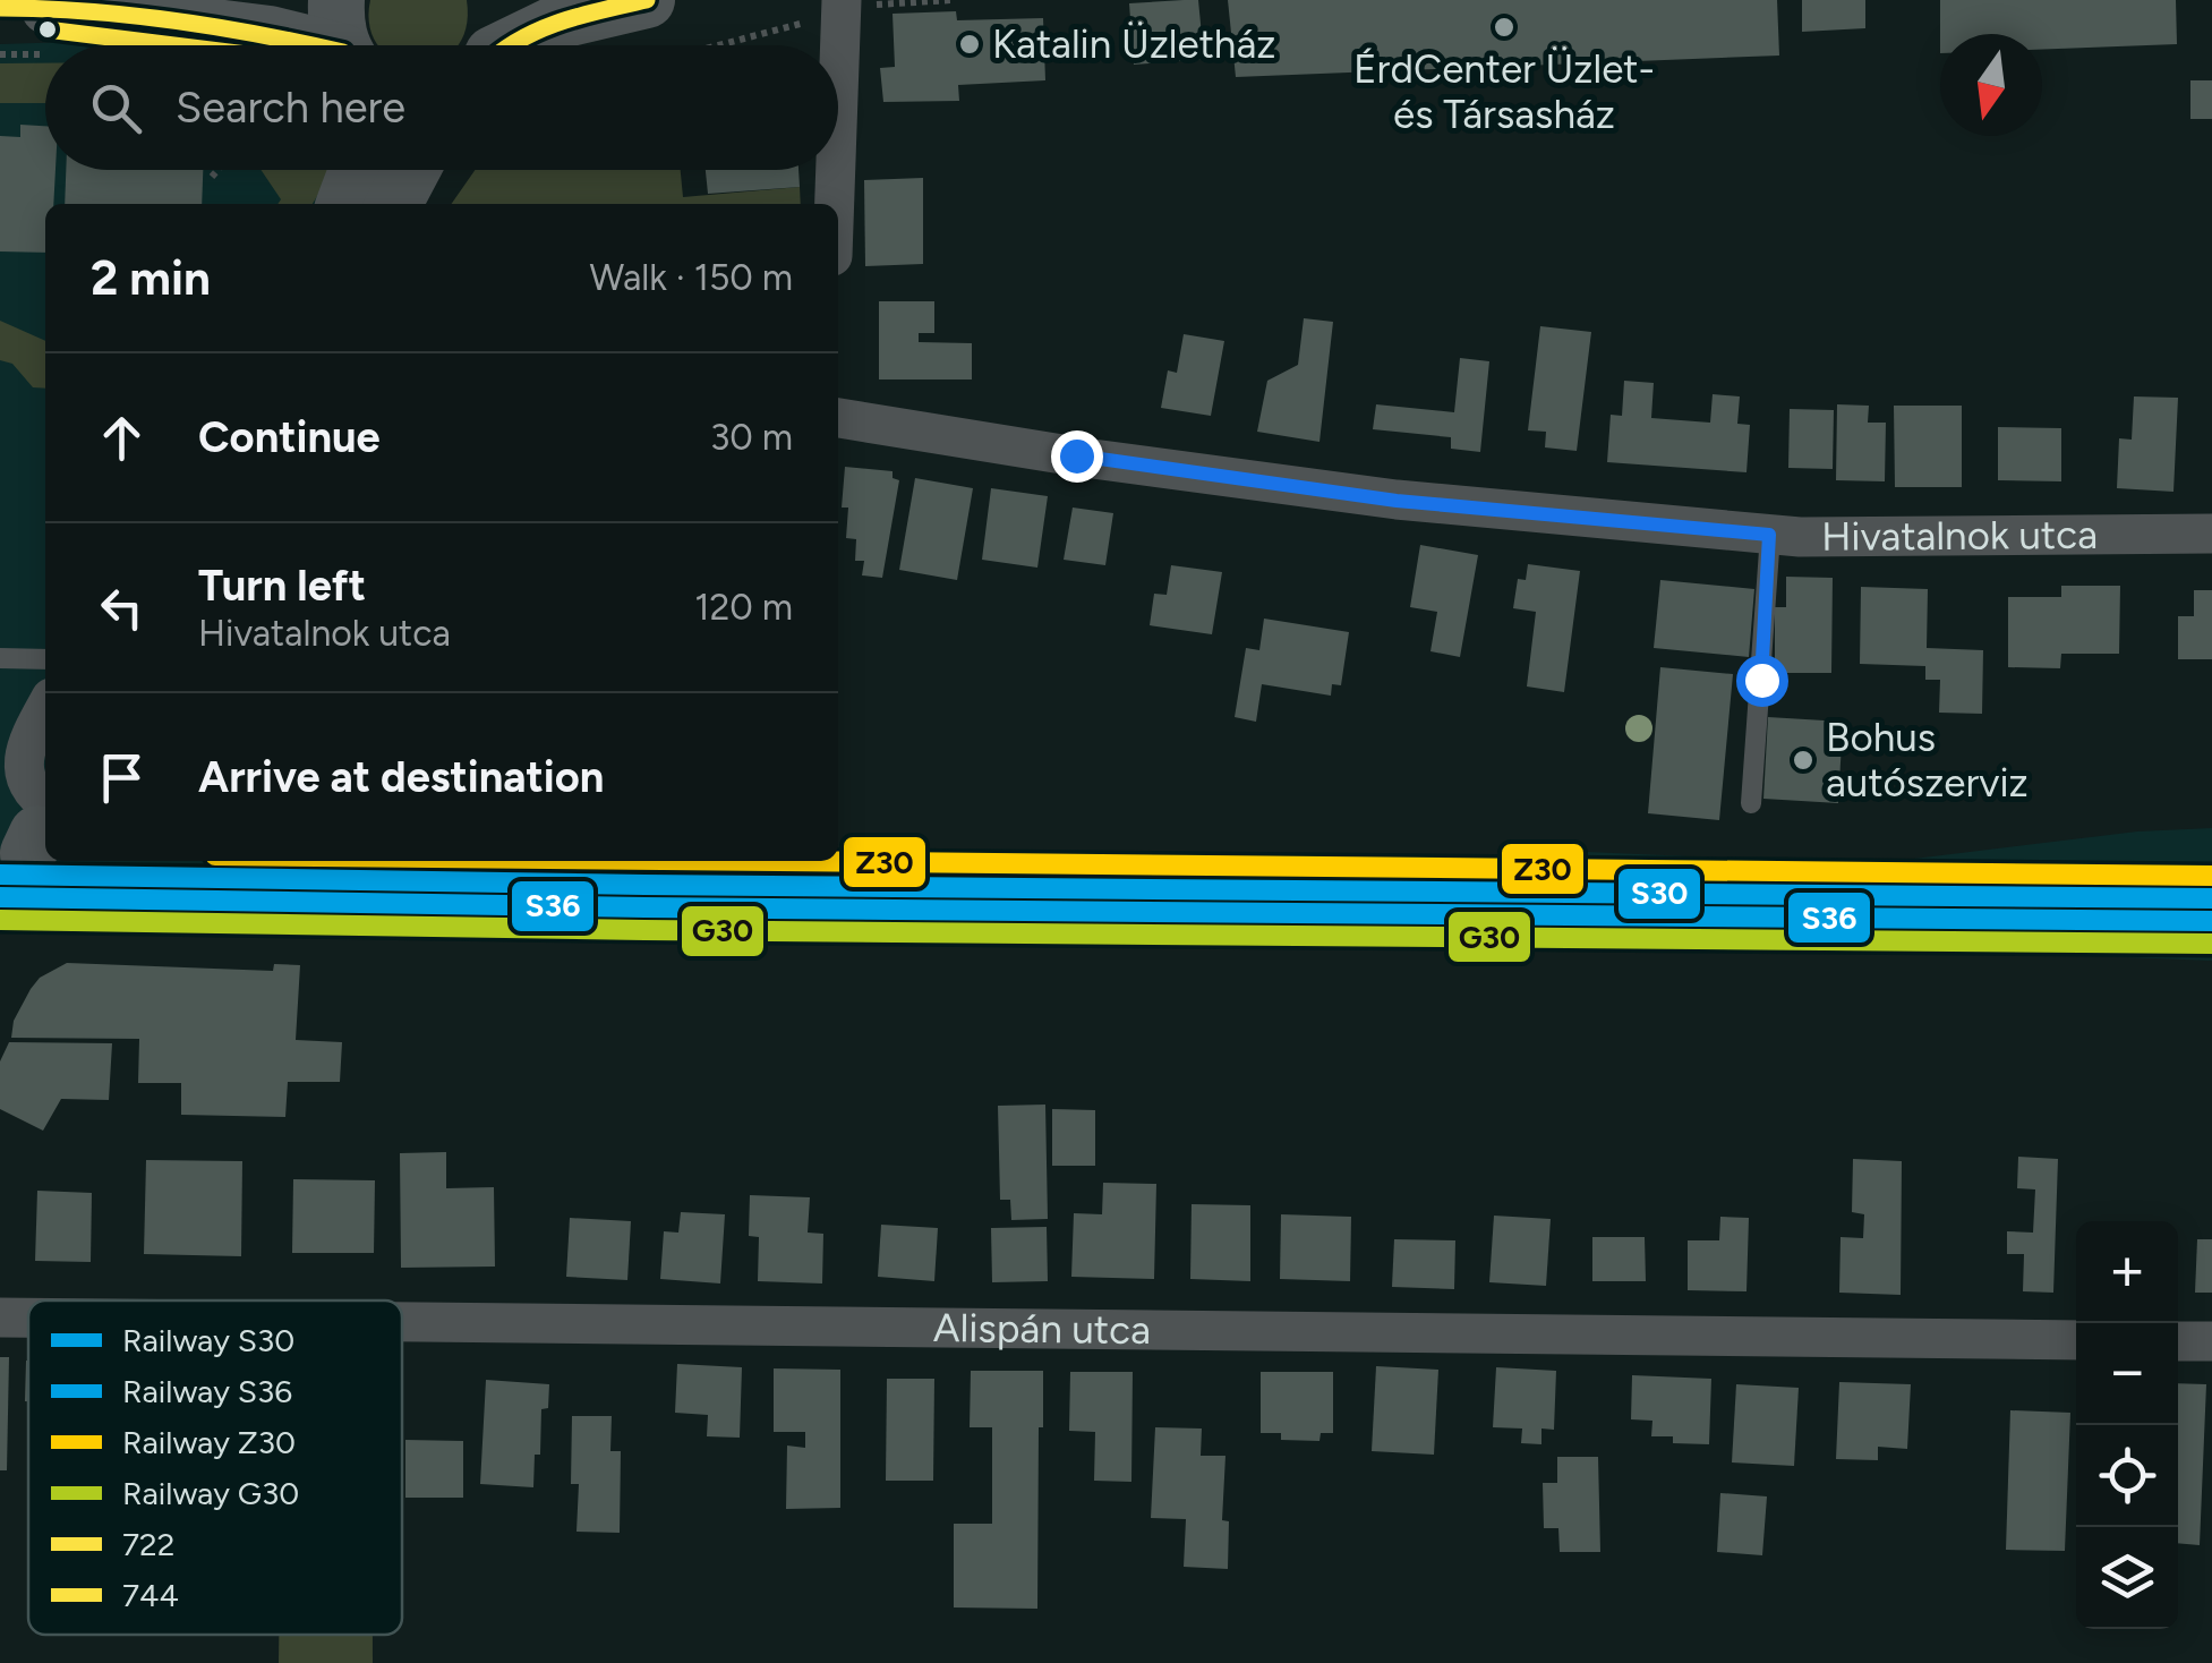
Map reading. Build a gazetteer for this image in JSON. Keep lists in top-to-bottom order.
{
  "streets": {
    "street": ["Hivatalnok utca", "Alispán utca"]
  },
  "places": ["ÉrdCenter Üzlet- és Társasház", "Katalin Üzletház", "Bohus autószerviz"],
  "lines": [
    "transit line 722",
    "transit line 744",
    "rail line Z30",
    "rail line S30",
    "rail line S36",
    "rail line G30"
  ],
  "legend": [
    "Railway S30",
    "Railway S36",
    "Railway Z30",
    "Railway G30",
    "722",
    "744"
  ],
  "north": "bottom",
  "page": {
    "search": "Search here",
    "heading": ["2 min", "Walk · 150 m"],
    "list": [
      ["Continue", "30 m"],
      ["Turn left", "Hivatalnok utca", "120 m"],
      "Arrive at destination"
    ],
    "map_buttons": ["+", "−"]
  }
}
